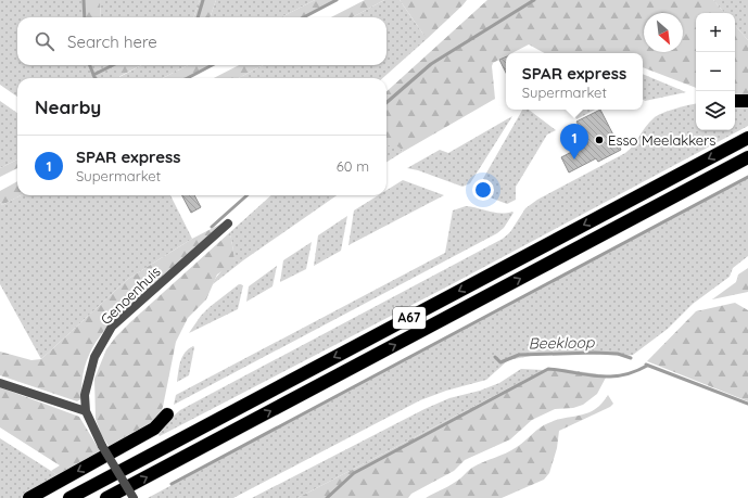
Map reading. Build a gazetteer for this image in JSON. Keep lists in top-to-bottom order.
{
  "streets": {
    "highway": ["A67"],
    "street": ["Genoenhuis"]
  },
  "water": ["Beekloop"],
  "places": ["Esso Meelakkers"],
  "north": "bottom right",
  "page": {
    "map_buttons": ["+", "−"],
    "search": "Search here",
    "popup": ["SPAR express", "Supermarket"],
    "heading": "Nearby",
    "pins": "1",
    "list": [
      {
        "mark": "1",
        "name": "SPAR express",
        "note": "Supermarket",
        "value": "60 m"
      }
    ]
  }
}
